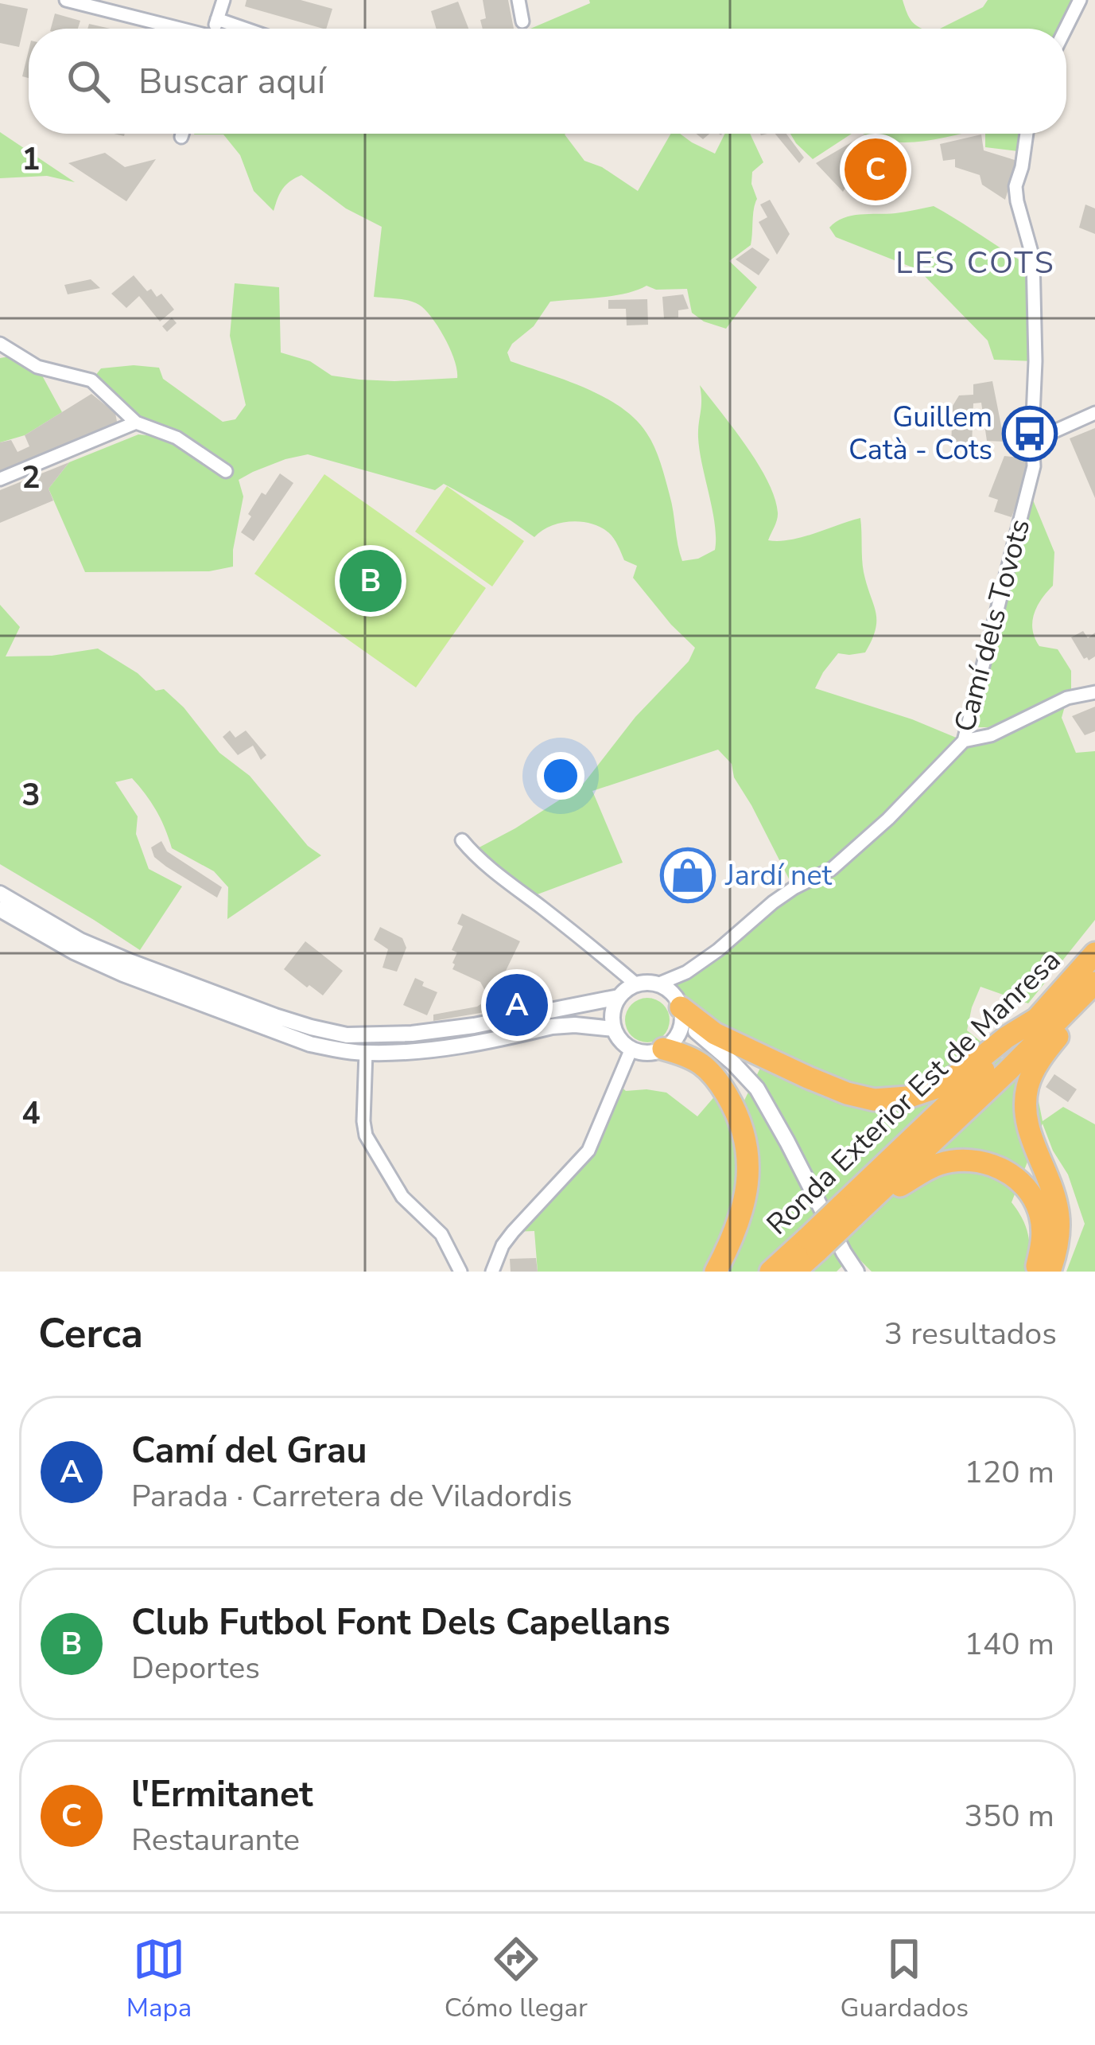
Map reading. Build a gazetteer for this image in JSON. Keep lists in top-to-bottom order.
{
  "streets": {
    "highway": ["Ronda Exterior Est de Manresa"],
    "street": ["Camí dels Tovots"]
  },
  "districts": ["LES COTS"],
  "places": {
    "bus stop": ["Guillem Catà - Cots"],
    "shop": ["Jardí net"]
  },
  "page": {
    "search": "Buscar aquí",
    "pins": ["C", "B", "A"],
    "heading": ["Cerca", "3 resultados"],
    "list": [
      {
        "mark": "A",
        "name": "Camí del Grau",
        "note": "Parada · Carretera de Viladordis",
        "value": "120 m"
      },
      {
        "mark": "B",
        "name": "Club Futbol Font Dels Capellans",
        "note": "Deportes",
        "value": "140 m"
      },
      {
        "mark": "C",
        "name": "l'Ermitanet",
        "note": "Restaurante",
        "value": "350 m"
      }
    ],
    "nav": ["Mapa", "Cómo llegar", "Guardados"]
  },
  "grid": {
    "rows": [
      "1",
      "2",
      "3",
      "4"
    ]
  }
}
